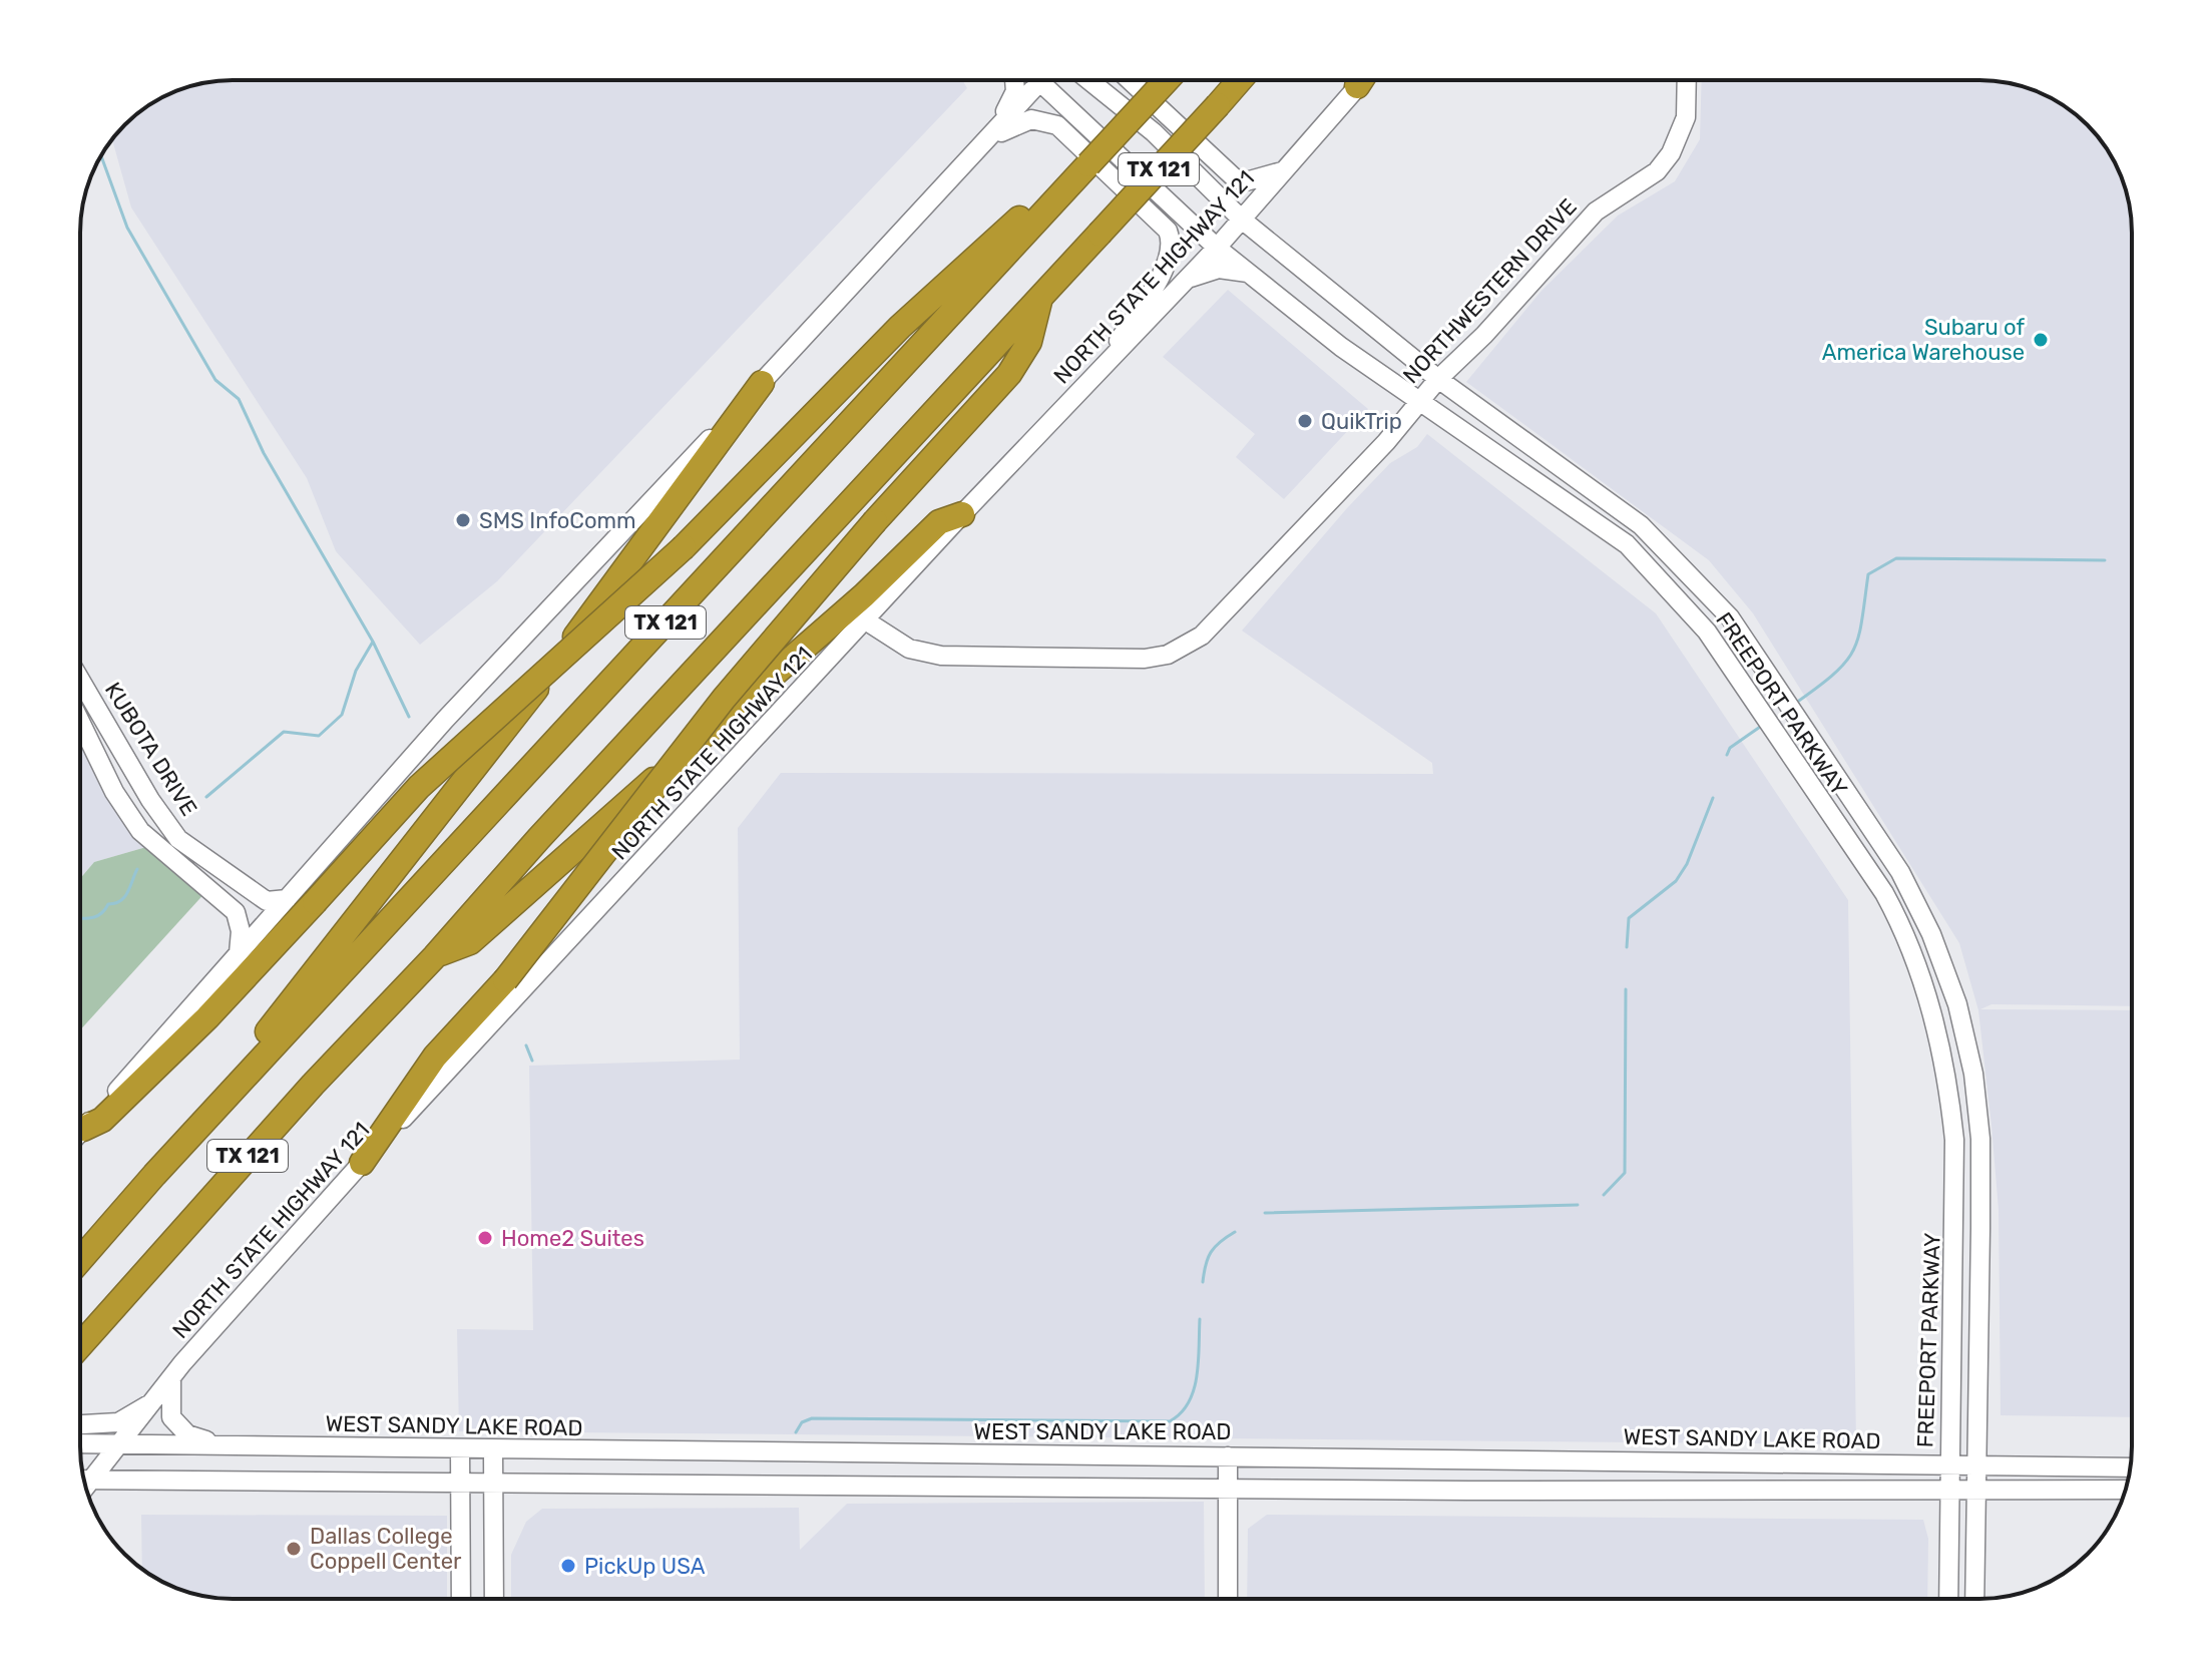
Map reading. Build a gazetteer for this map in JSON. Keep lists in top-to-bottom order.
{
  "streets": {
    "highway": ["TX 121"],
    "main road": [
      "NORTH STATE HIGHWAY 121",
      "NORTHWESTERN DRIVE",
      "FREEPORT PARKWAY",
      "KUBOTA DRIVE",
      "WEST SANDY LAKE ROAD"
    ]
  },
  "crossings": [
    ["NORTH STATE HIGHWAY 121", "NORTHWESTERN DRIVE"],
    ["NORTH STATE HIGHWAY 121", "FREEPORT PARKWAY"],
    ["NORTH STATE HIGHWAY 121", "WEST SANDY LAKE ROAD"],
    ["NORTHWESTERN DRIVE", "FREEPORT PARKWAY"],
    ["FREEPORT PARKWAY", "WEST SANDY LAKE ROAD"]
  ],
  "places": [
    "Subaru of America Warehouse",
    "QuikTrip",
    "SMS InfoComm",
    "Home2 Suites",
    "Dallas College Coppell Center",
    "PickUp USA"
  ]
}
